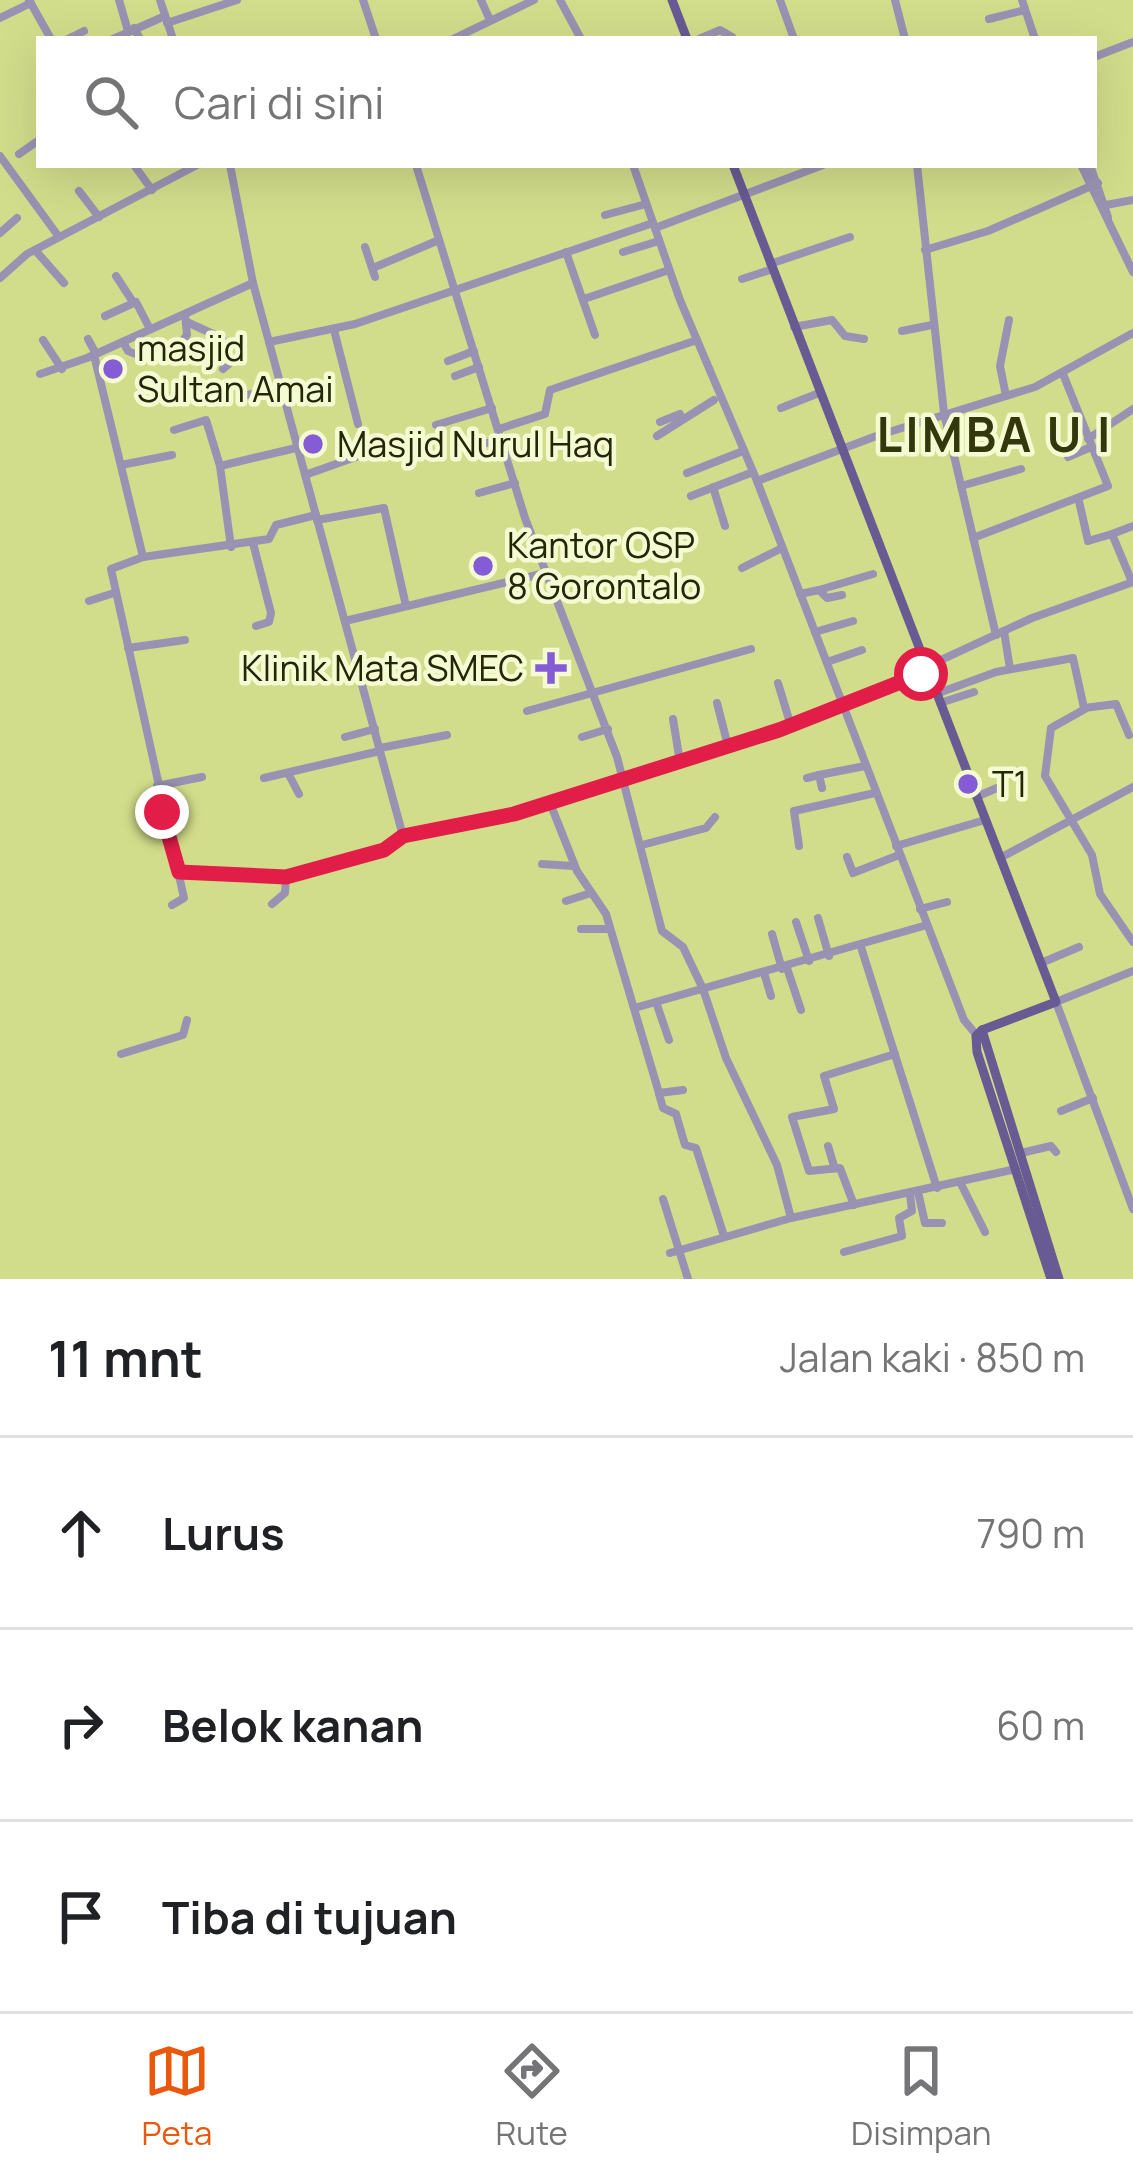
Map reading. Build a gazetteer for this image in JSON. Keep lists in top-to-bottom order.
{
  "districts": ["LIMBA U I"],
  "places": {
    "other": [
      "masjid Sultan Amai",
      "Masjid Nurul Haq",
      "Kantor OSP 8 Gorontalo",
      "T1"
    ],
    "health": ["Klinik Mata SMEC"]
  },
  "page": {
    "search": "Cari di sini",
    "heading": ["11 mnt", "Jalan kaki · 850 m"],
    "list": [
      ["Lurus", "790 m"],
      ["Belok kanan", "60 m"],
      "Tiba di tujuan"
    ],
    "nav": ["Peta", "Rute", "Disimpan"]
  }
}
